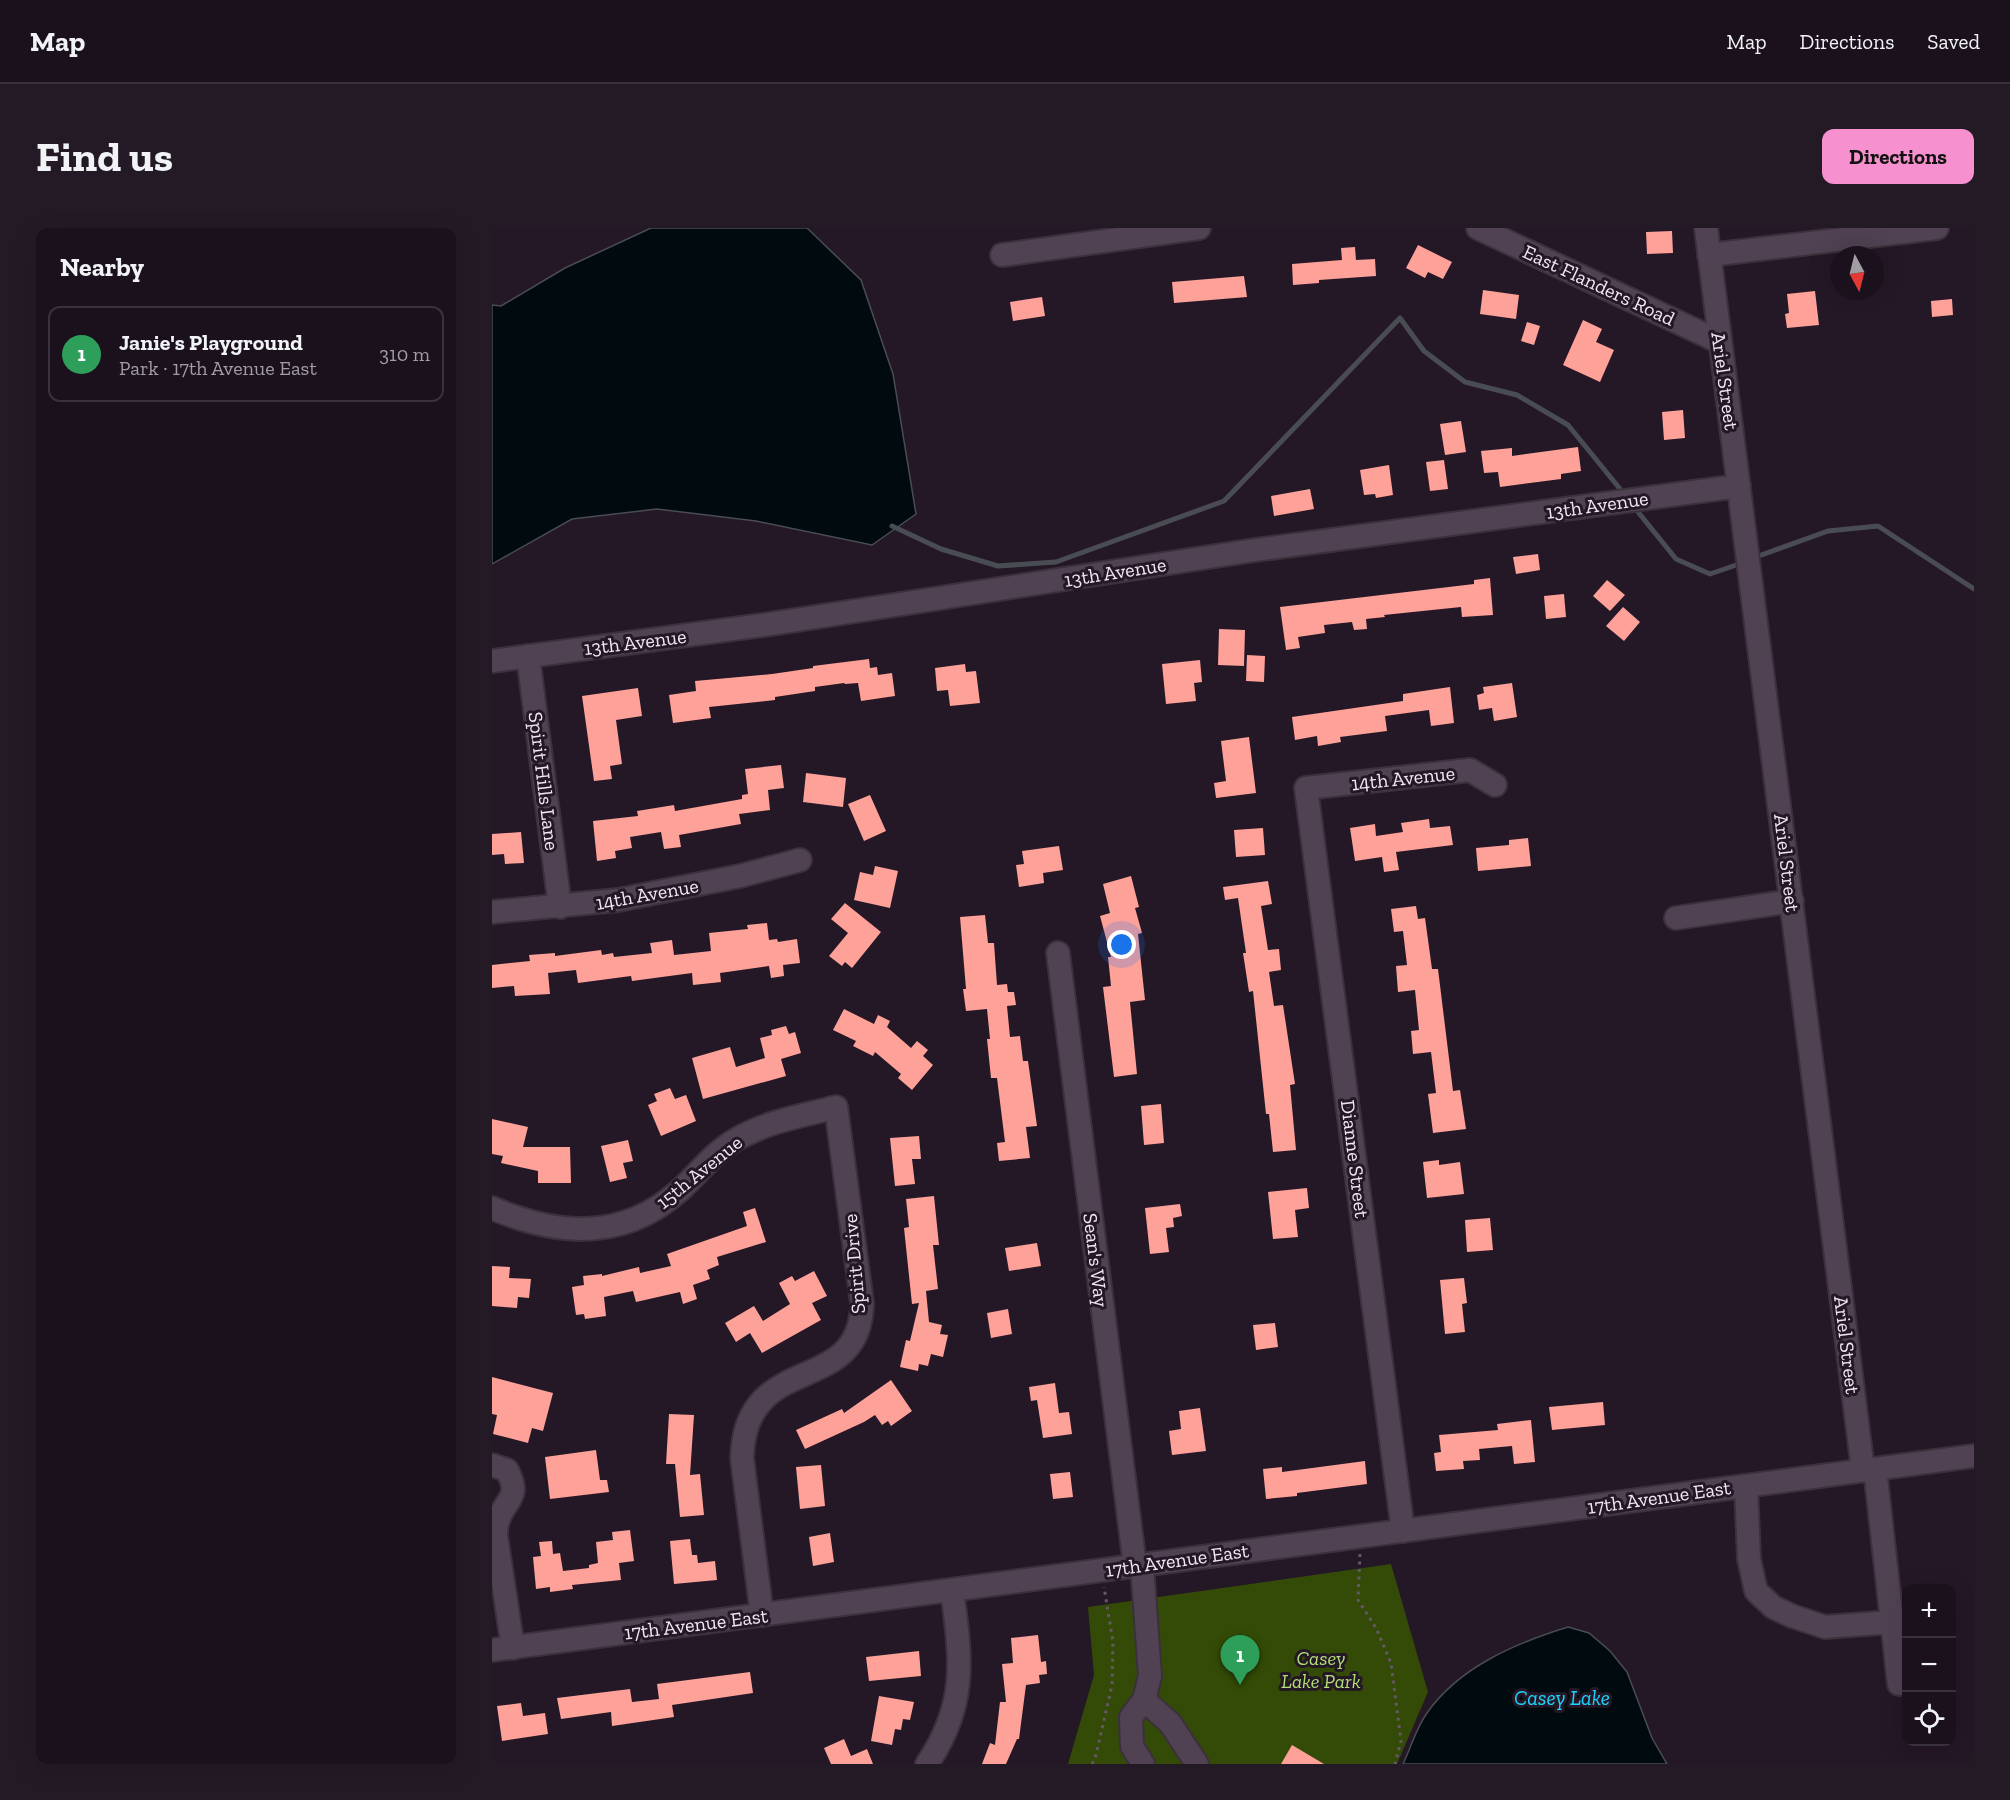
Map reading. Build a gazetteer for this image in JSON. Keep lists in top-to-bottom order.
{
  "streets": {
    "street": [
      "East Flanders Road",
      "Ariel Street",
      "13th Avenue",
      "14th Avenue",
      "Spirit Hills Lane",
      "Dianne Street",
      "15th Avenue",
      "Sean's Way",
      "Spirit Drive",
      "17th Avenue East"
    ]
  },
  "crossings": [
    ["East Flanders Road", "Ariel Street"],
    ["Ariel Street", "13th Avenue"],
    ["Ariel Street", "17th Avenue East"],
    ["13th Avenue", "Spirit Hills Lane"],
    ["14th Avenue", "Spirit Hills Lane"],
    ["14th Avenue", "Dianne Street"],
    ["Dianne Street", "17th Avenue East"],
    ["15th Avenue", "Spirit Drive"],
    ["Sean's Way", "17th Avenue East"],
    ["Spirit Drive", "17th Avenue East"]
  ],
  "water": ["Casey Lake"],
  "parks": ["Casey Lake Park"],
  "north": "bottom",
  "page": {
    "header": "Map",
    "nav": ["Map", "Directions", "Saved"],
    "buttons": "Directions",
    "title": "Find us",
    "heading": "Nearby",
    "list": [
      {
        "mark": "1",
        "name": "Janie's Playground",
        "note": "Park · 17th Avenue East",
        "value": "310 m"
      }
    ],
    "map_buttons": ["+", "−"],
    "pins": "1"
  }
}
